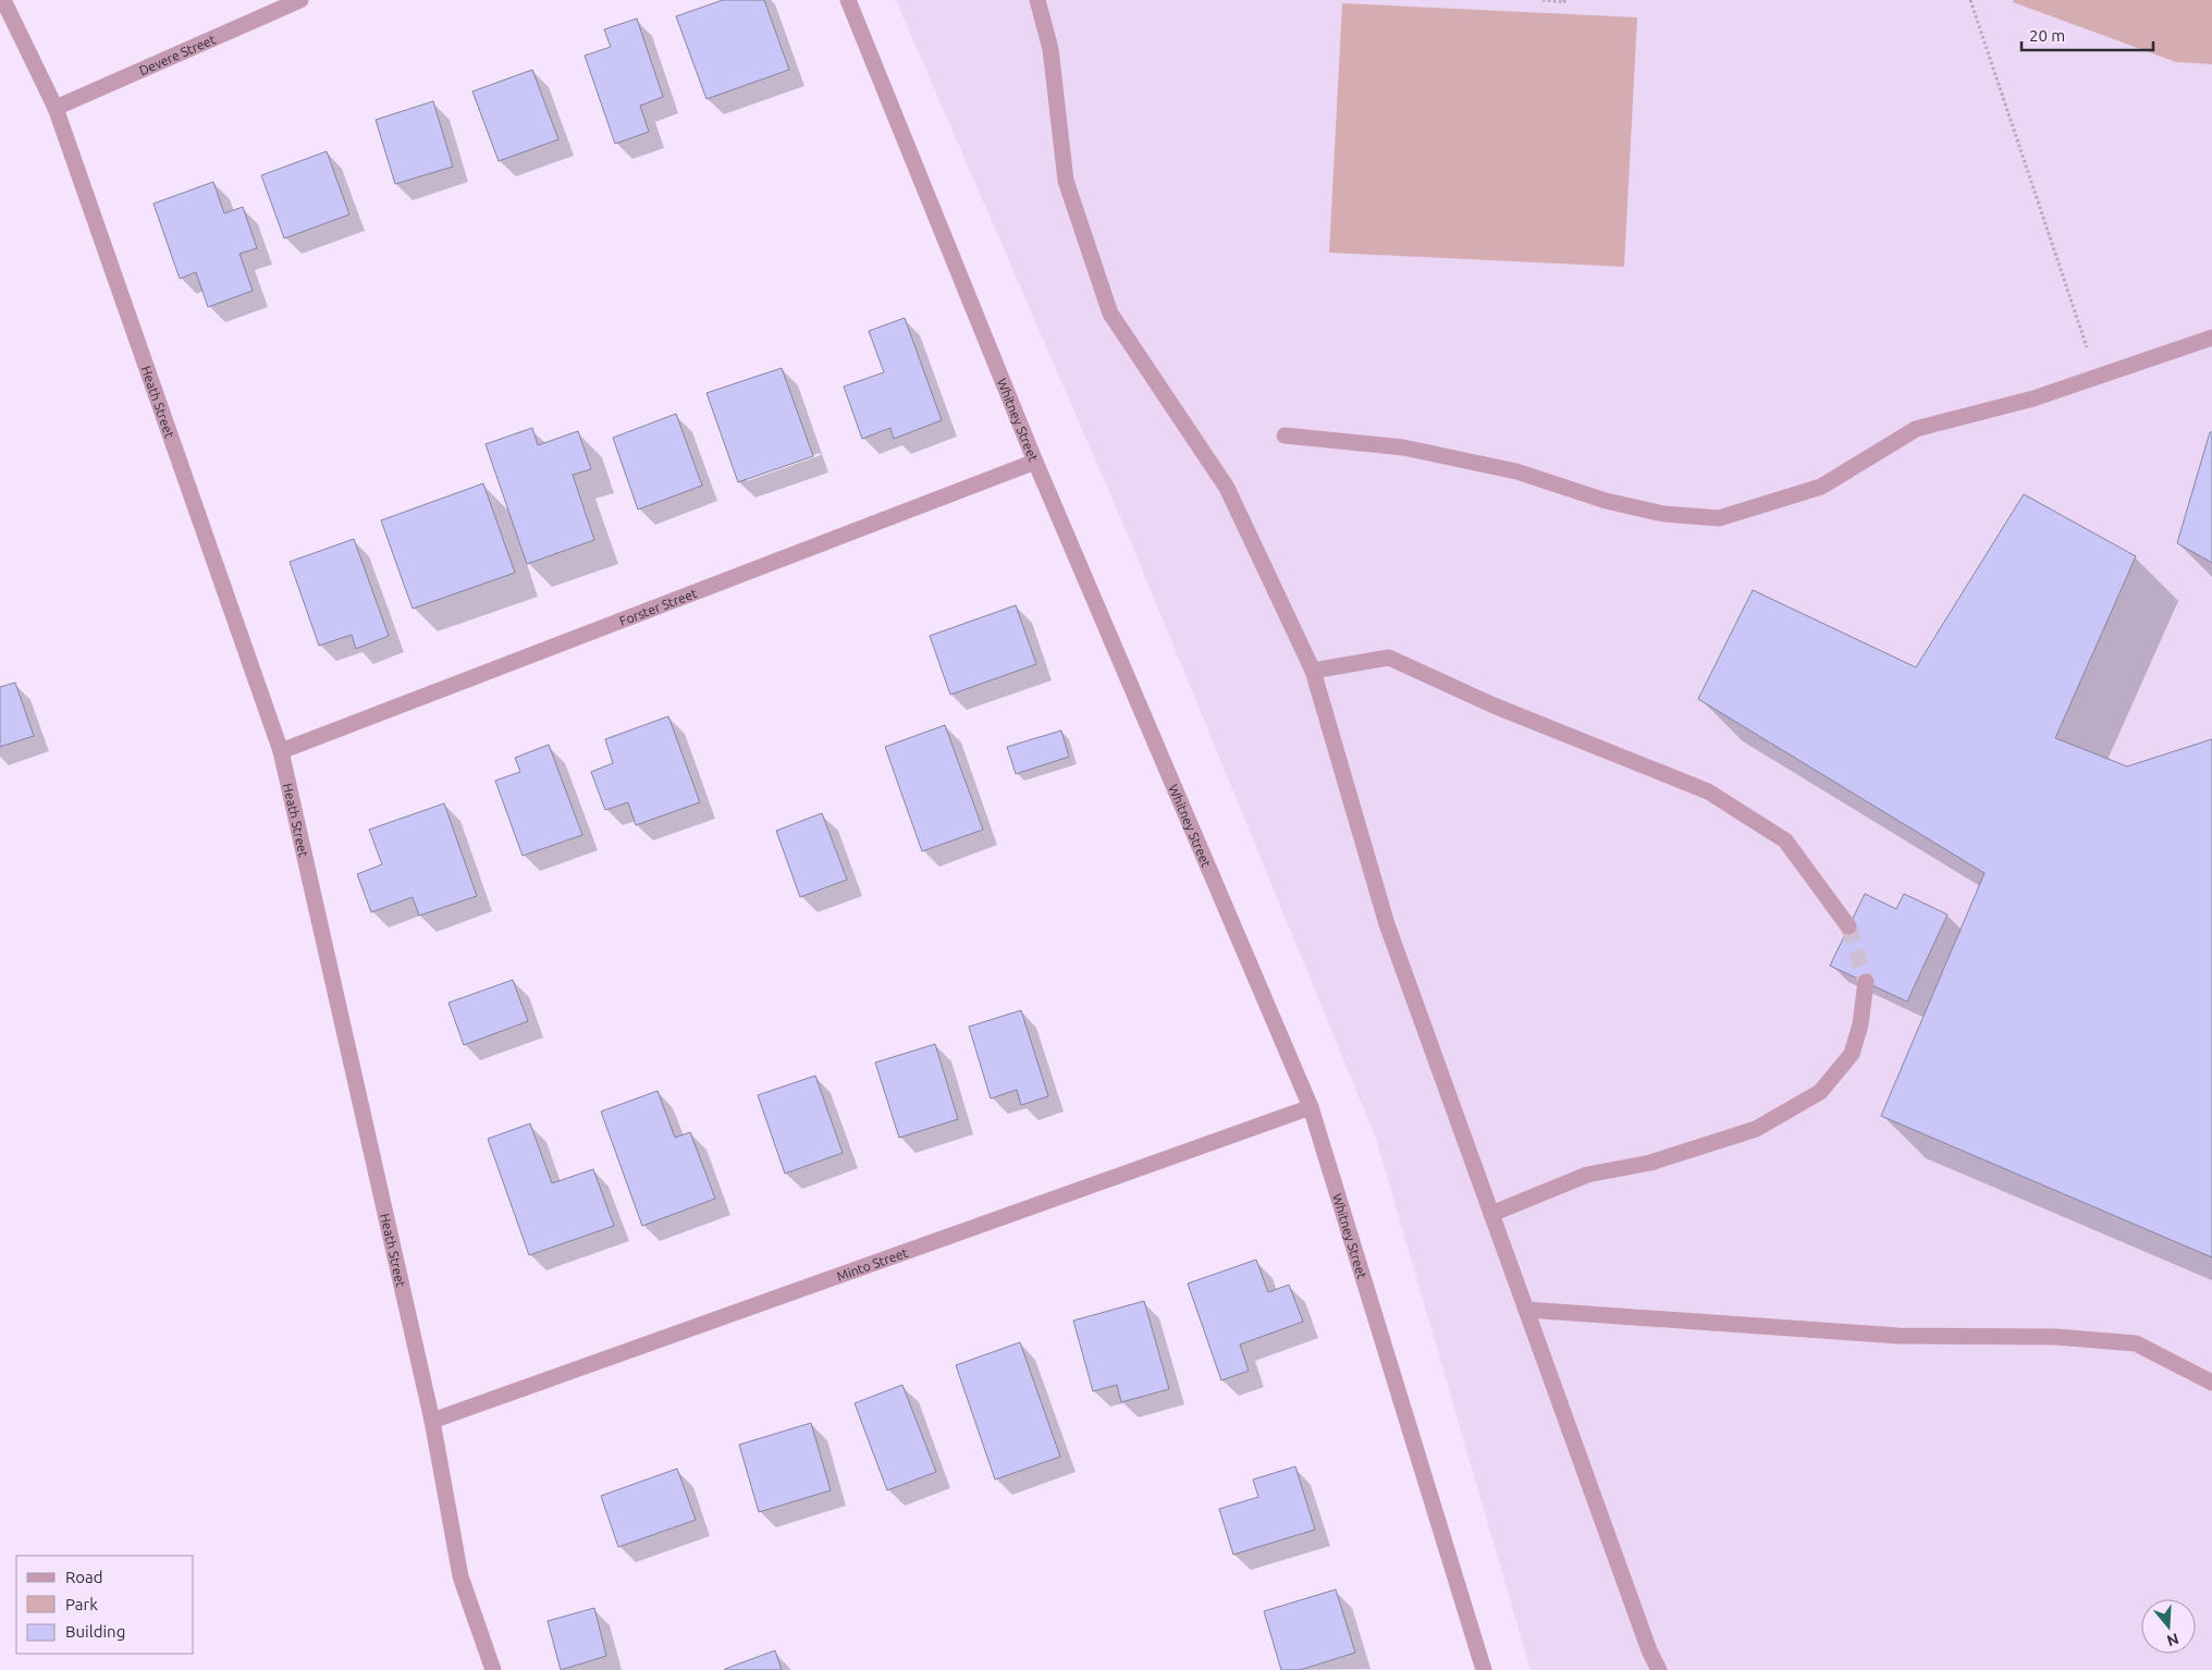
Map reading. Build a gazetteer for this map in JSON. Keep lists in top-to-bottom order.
{
  "streets": {
    "street": [
      "Devere Street",
      "Heath Street",
      "Whitney Street",
      "Forster Street",
      "Minto Street"
    ]
  },
  "crossings": [
    ["Devere Street", "Heath Street"],
    ["Heath Street", "Forster Street"],
    ["Heath Street", "Minto Street"],
    ["Whitney Street", "Forster Street"],
    ["Whitney Street", "Minto Street"]
  ],
  "legend": ["Road", "Park", "Building"],
  "scale_bar": "20 m",
  "north": "bottom"
}
